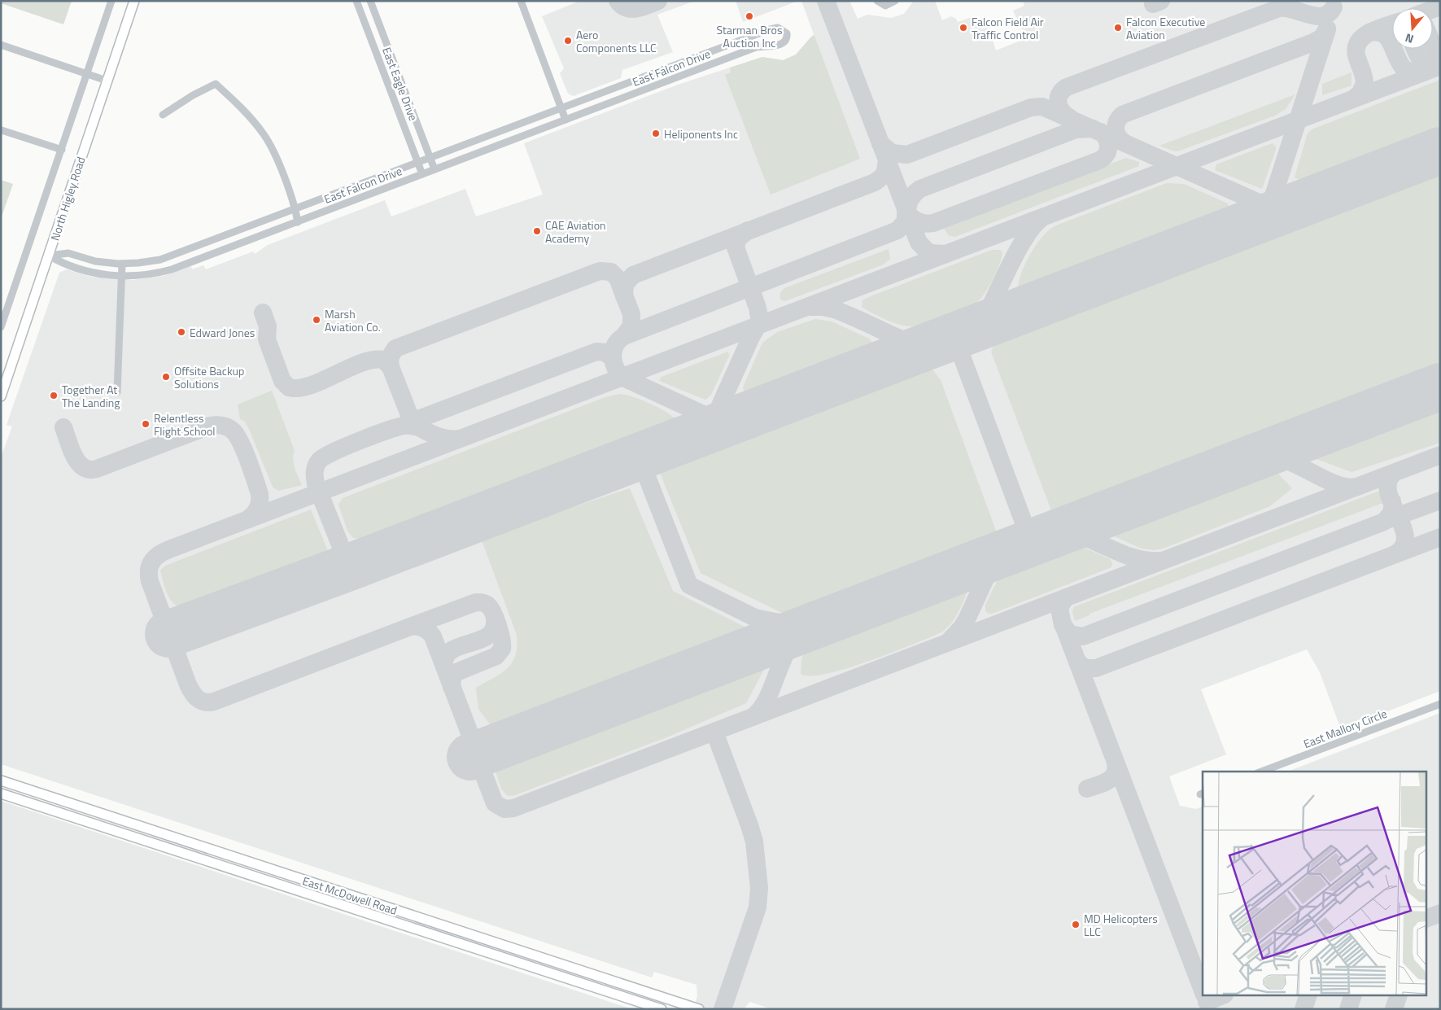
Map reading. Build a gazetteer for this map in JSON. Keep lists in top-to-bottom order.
{
  "streets": {
    "main road": ["North Higley Road", "East McDowell Road"],
    "street": ["East Falcon Drive", "East Eagle Drive", "East Mallory Circle"]
  },
  "crossings": [
    ["East Falcon Drive", "East Eagle Drive"],
    ["East Falcon Drive", "North Higley Road"]
  ],
  "places": [
    "Starman Bros Auction Inc",
    "Falcon Field Air Traffic Control",
    "Falcon Executive Aviation",
    "Aero Components LLC",
    "Heliponents Inc",
    "CAE Aviation Academy",
    "Marsh Aviation Co.",
    "Edward Jones",
    "Offsite Backup Solutions",
    "Together At The Landing",
    "Relentless Flight School",
    "MD Helicopters LLC"
  ],
  "north": "bottom"
}
